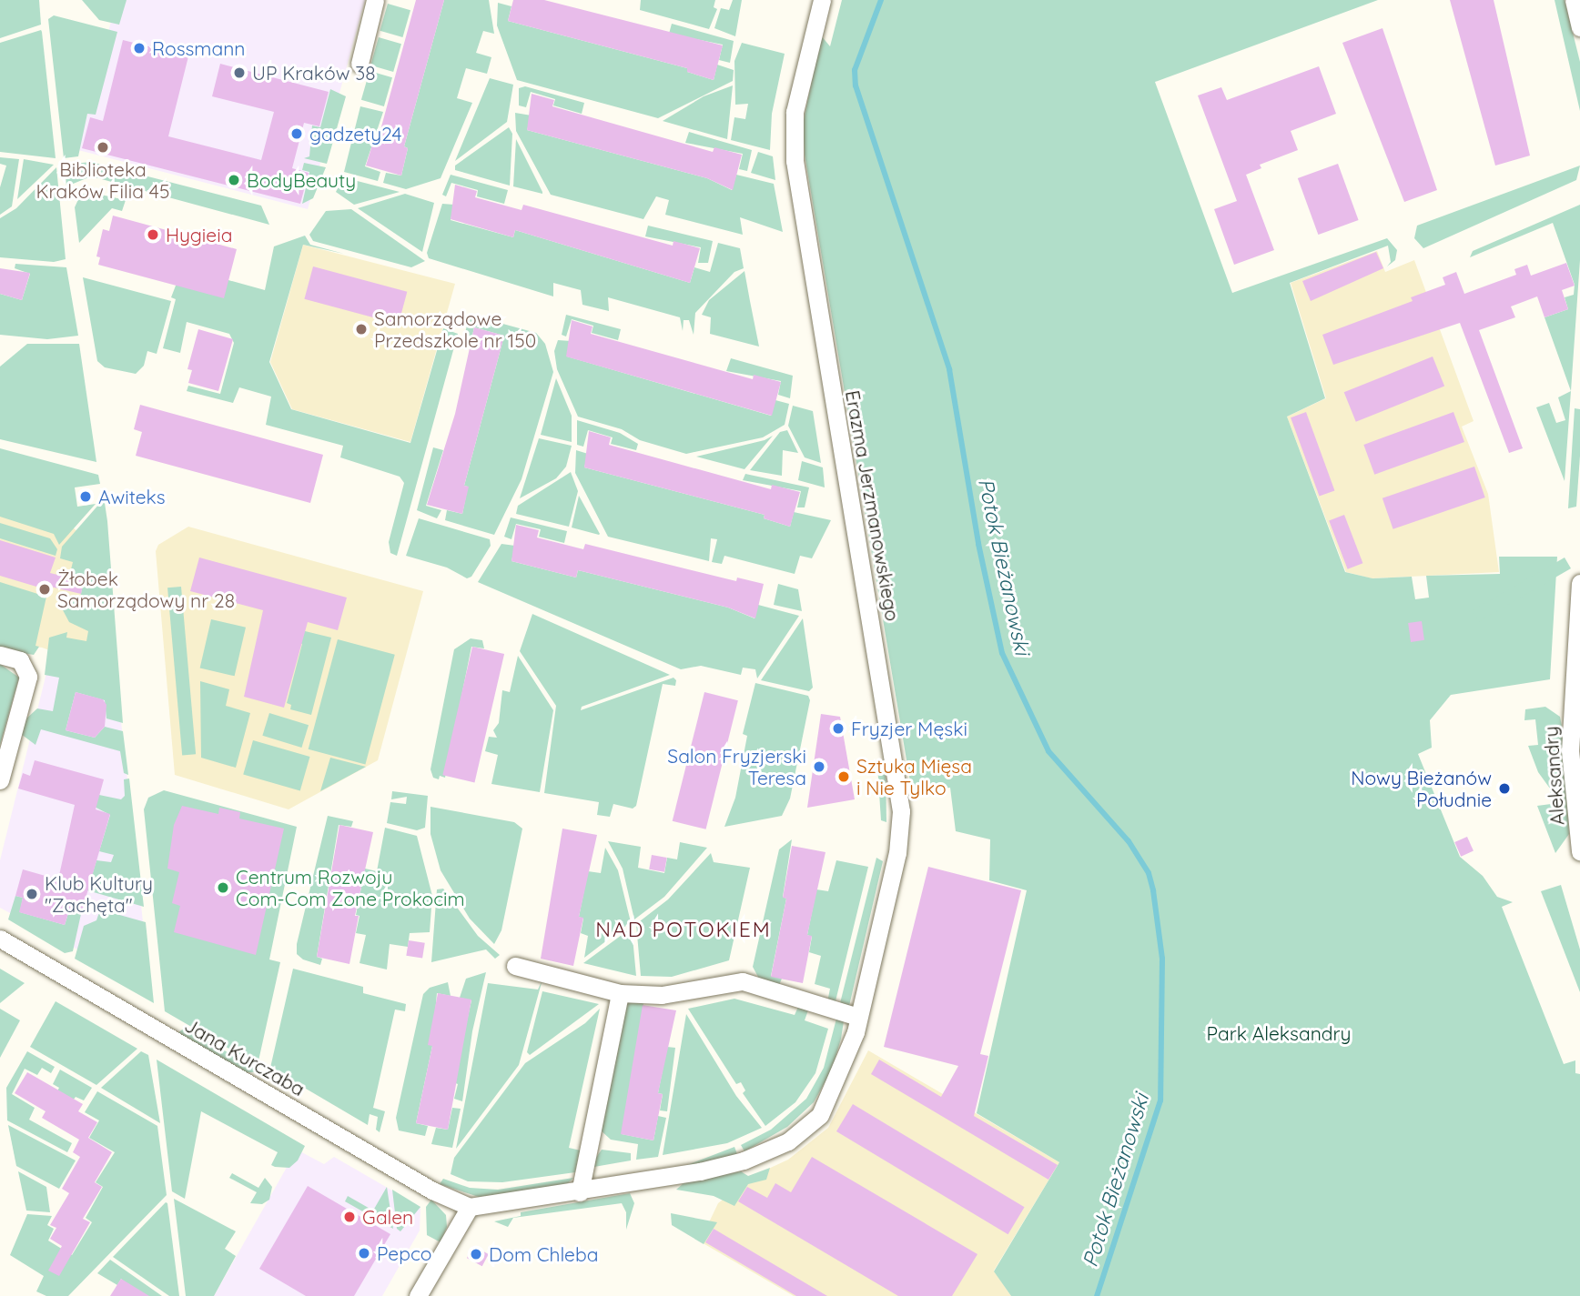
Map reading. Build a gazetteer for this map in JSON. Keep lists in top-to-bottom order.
{
  "streets": {
    "street": ["Erazma Jerzmanowskiego", "Aleksandry", "Jana Kurczaba"]
  },
  "crossings": [
    ["Erazma Jerzmanowskiego", "Jana Kurczaba"]
  ],
  "districts": ["NAD POTOKIEM"],
  "water": ["Potok Bieżanowski"],
  "parks": ["Park Aleksandry"],
  "places": [
    "Rossmann",
    "UP Kraków 38",
    "gadzety24",
    "Biblioteka Kraków Filia 45",
    "BodyBeauty",
    "Hygieia",
    "Samorządowe Przedszkole nr 150",
    "Awiteks",
    "Żłobek Samorządowy nr 28",
    "Fryzjer Męski",
    "Salon Fryzjerski Teresa",
    "Sztuka Mięsa i Nie Tylko",
    "Nowy Bieżanów Południe",
    "Centrum Rozwoju Com-Com Zone Prokocim",
    "Klub Kultury \"Zachęta\"",
    "Galen",
    "Pepco",
    "Dom Chleba"
  ]
}
